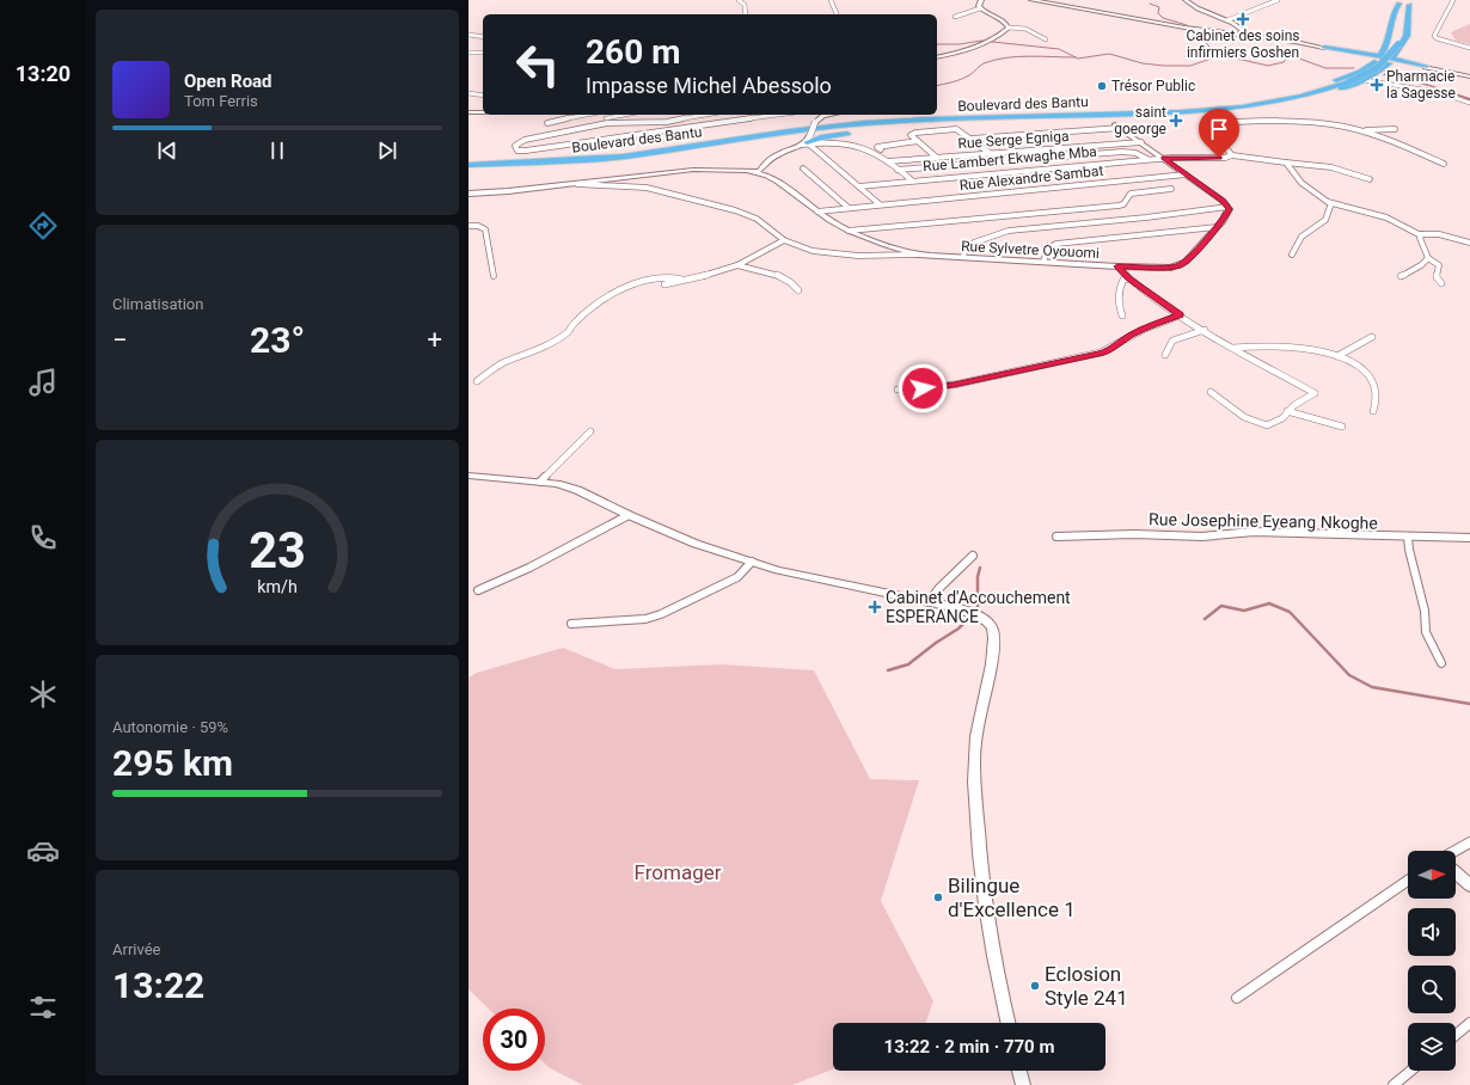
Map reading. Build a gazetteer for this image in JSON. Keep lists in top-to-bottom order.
{
  "streets": {
    "highway": ["Boulevard des Bantu"],
    "street": [
      "Rue Serge Egniga",
      "Rue Lambert Ekwaghe Mba",
      "Rue Alexandre Sambat",
      "Rue Sylvetre Oyouomi",
      "Rue Josephine Eyeang Nkoghe"
    ]
  },
  "parks": ["Fromager"],
  "places": {
    "health": [
      "Cabinet des soins infirmiers Goshen",
      "Pharmacie la Sagesse",
      "saint goeorge",
      "Cabinet d'Accouchement ESPERANCE"
    ],
    "other": ["Trésor Public", "Bilingue d'Excellence 1", "Eclosion Style 241"]
  },
  "north": "right",
  "page": {
    "tabs": "13:20",
    "turn": ["260 m", "Impasse Michel Abessolo"],
    "song": ["Open Road", "Tom Ferris"],
    "tile": [
      "Climatisation",
      ["Autonomie · 59%", "295 km"],
      ["Arrivée", "13:22"]
    ],
    "heat": ["−", "23°", "+"],
    "limit": "30",
    "trip": "13:22 · 2 min · 770 m",
    "gauge": ["23", "km/h"]
  }
}
